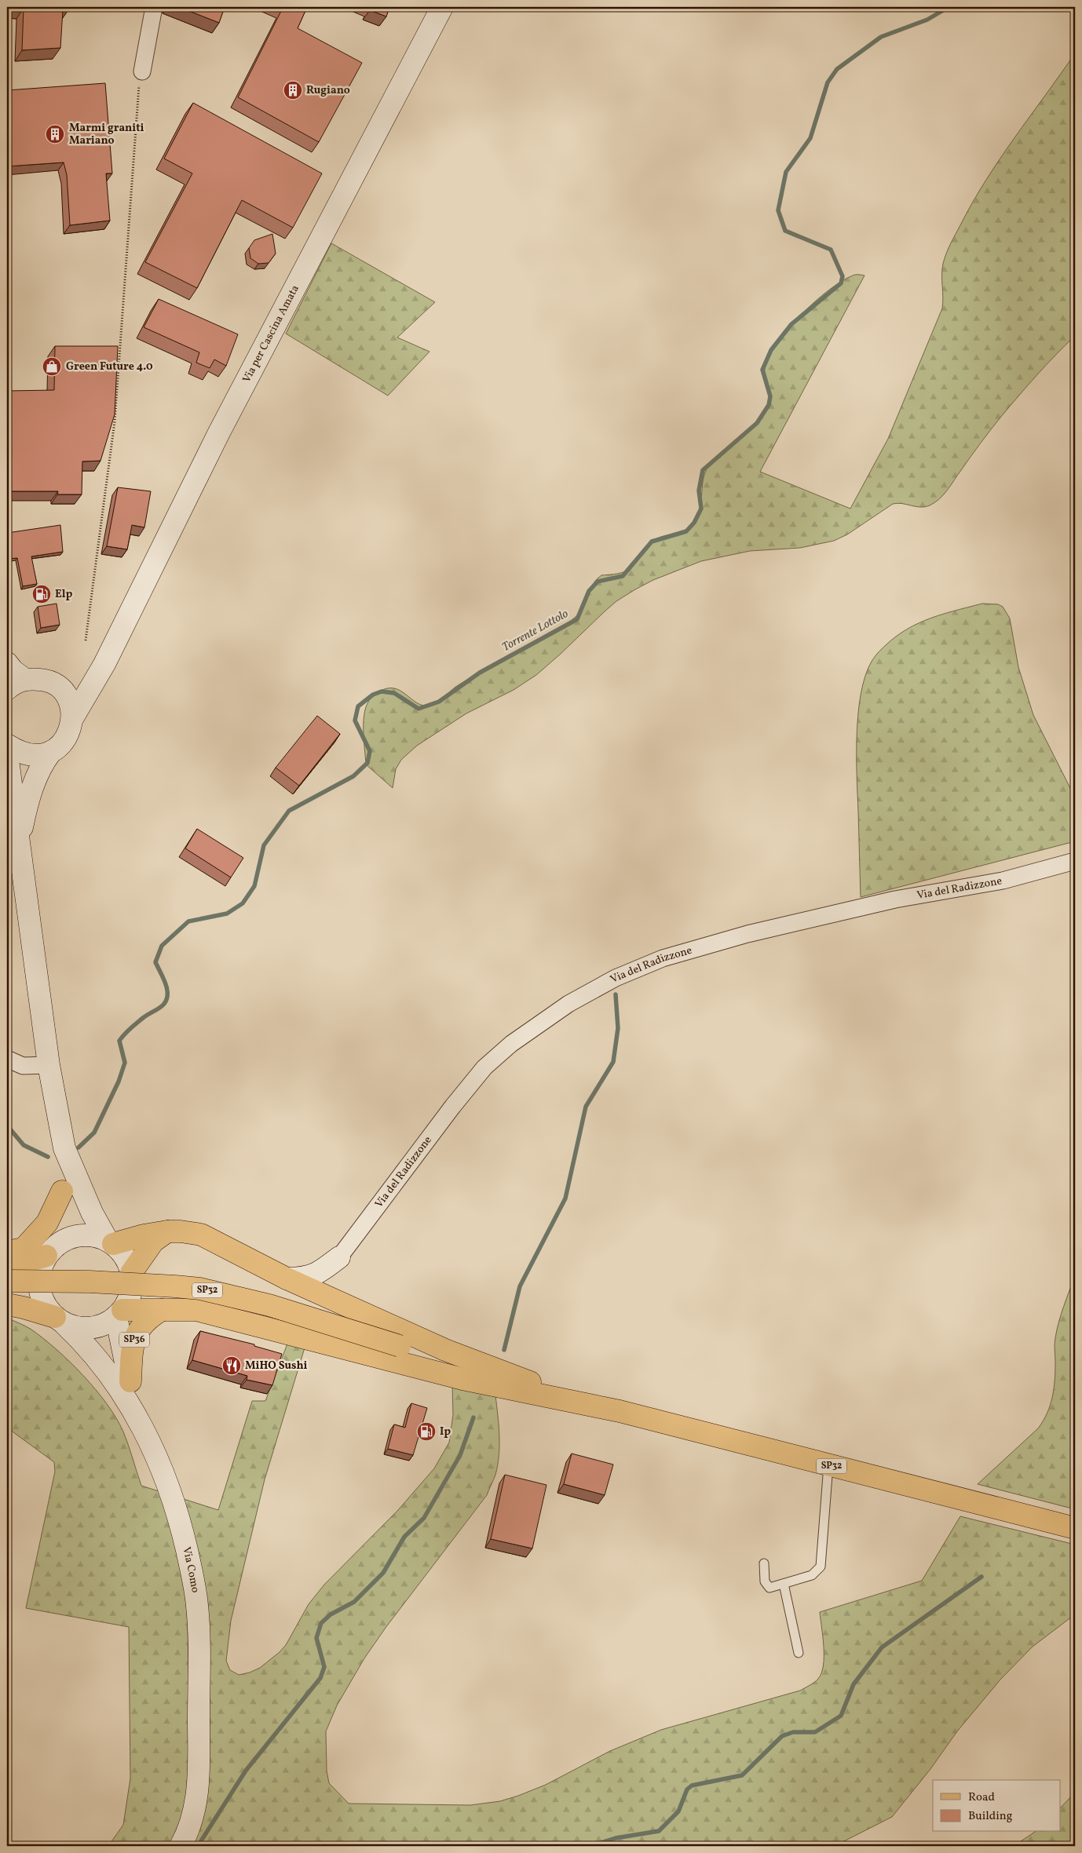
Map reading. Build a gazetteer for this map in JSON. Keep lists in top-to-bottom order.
{
  "streets": {
    "main road": [
      "Via per Cascina Amata",
      "SP32",
      "SP36",
      "Via Como"
    ],
    "street": ["Via del Radizzone"]
  },
  "crossings": [
    ["SP36", "Via Como"]
  ],
  "water": ["Torrente Lottolo"],
  "places": {
    "building": ["Rugiano", "Marmi graniti Mariano"],
    "shop": ["Green Future 4.0"],
    "fuel station": ["Elp", "Ip"],
    "restaurant": ["MiHO Sushi"]
  },
  "legend": ["Road", "Building"]
}
